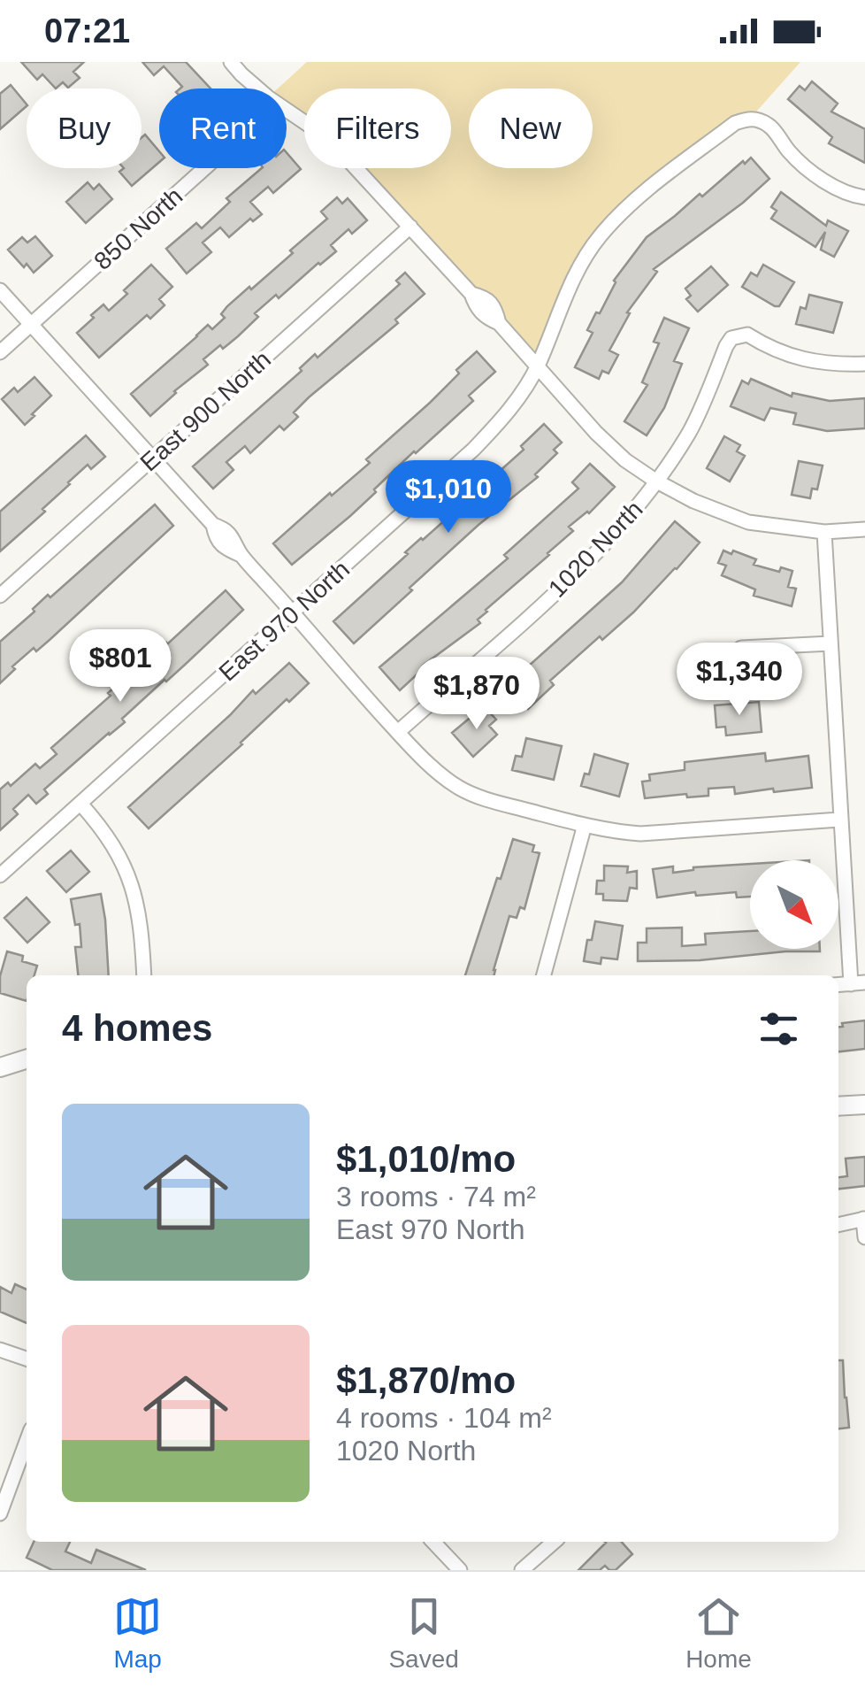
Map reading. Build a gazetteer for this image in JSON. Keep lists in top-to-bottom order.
{
  "streets": {
    "street": [
      "850 North",
      "East 900 North",
      "1020 North",
      "East 970 North"
    ]
  },
  "north": "bottom right",
  "page": {
    "status": "07:21",
    "chip": [
      "Buy",
      "Rent",
      "Filters",
      "New"
    ],
    "price": [
      "$1,010",
      "$801",
      "$1,340",
      "$1,870"
    ],
    "heading": "4 homes",
    "list": [
      {
        "name": "$1,010/mo",
        "note": "3 rooms · 74 m² · East 970 North"
      },
      {
        "name": "$1,870/mo",
        "note": "4 rooms · 104 m² · 1020 North"
      }
    ],
    "tabs": ["Map", "Saved", "Home"]
  }
}
